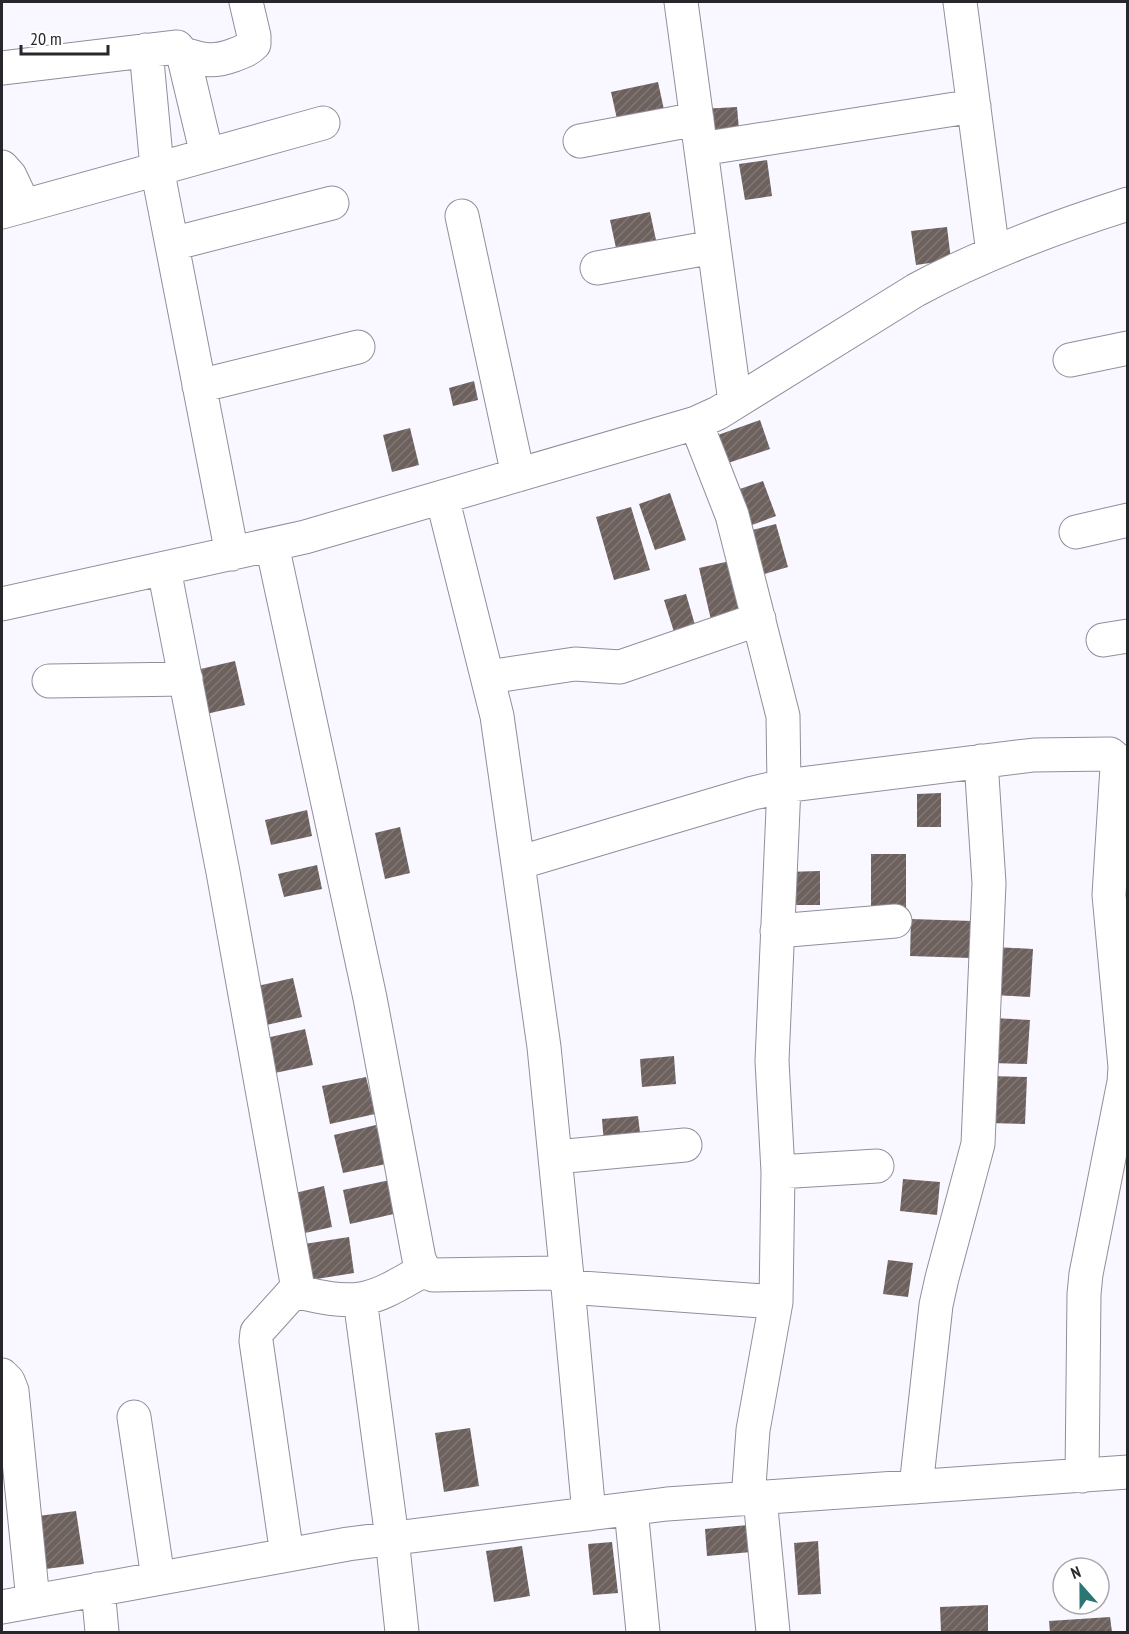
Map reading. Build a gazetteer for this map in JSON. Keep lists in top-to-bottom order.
{
  "scale_bar": "20 m",
  "north": "top"
}
